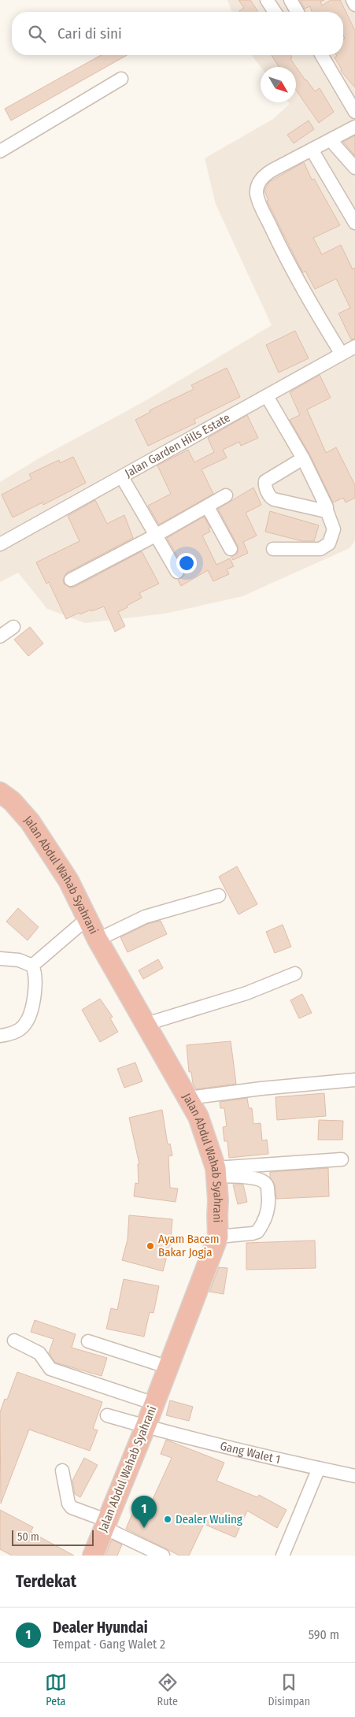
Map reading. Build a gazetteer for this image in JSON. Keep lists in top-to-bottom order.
{
  "streets": {
    "highway": ["Jalan Abdul Wahab Syahrani"],
    "street": ["Jalan Garden Hills Estate", "Gang Walet 1"]
  },
  "crossings": [
    ["Jalan Abdul Wahab Syahrani", "Gang Walet 1"]
  ],
  "places": ["Ayam Bacem Bakar Jogja", "Dealer Wuling"],
  "scale_bar": "50 m",
  "north": "bottom right",
  "page": {
    "search": "Cari di sini",
    "pins": "1",
    "scale": "50 m",
    "heading": "Terdekat",
    "list": [
      {
        "mark": "1",
        "name": "Dealer Hyundai",
        "note": "Tempat · Gang Walet 2",
        "value": "590 m"
      }
    ],
    "nav": ["Peta", "Rute", "Disimpan"]
  }
}
